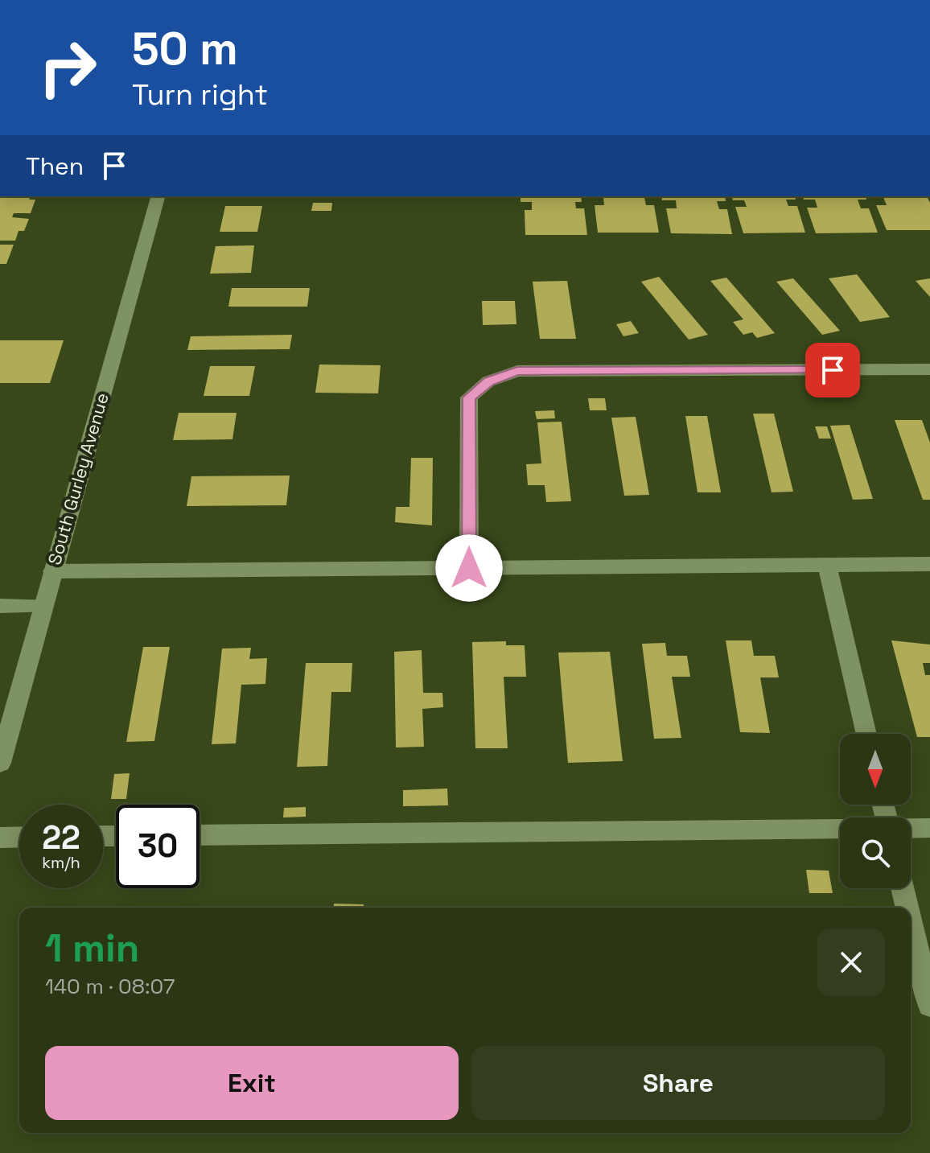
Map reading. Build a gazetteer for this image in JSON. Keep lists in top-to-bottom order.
{
  "streets": {
    "street": ["South Gurley Avenue"]
  },
  "north": "bottom",
  "page": {
    "turn": ["50 m", "Turn right"],
    "then": "Then",
    "speed": "22 km/h",
    "limit": "30",
    "heading": ["1 min", "140 m · 08:07"],
    "buttons": ["Exit", "Share"]
  }
}
